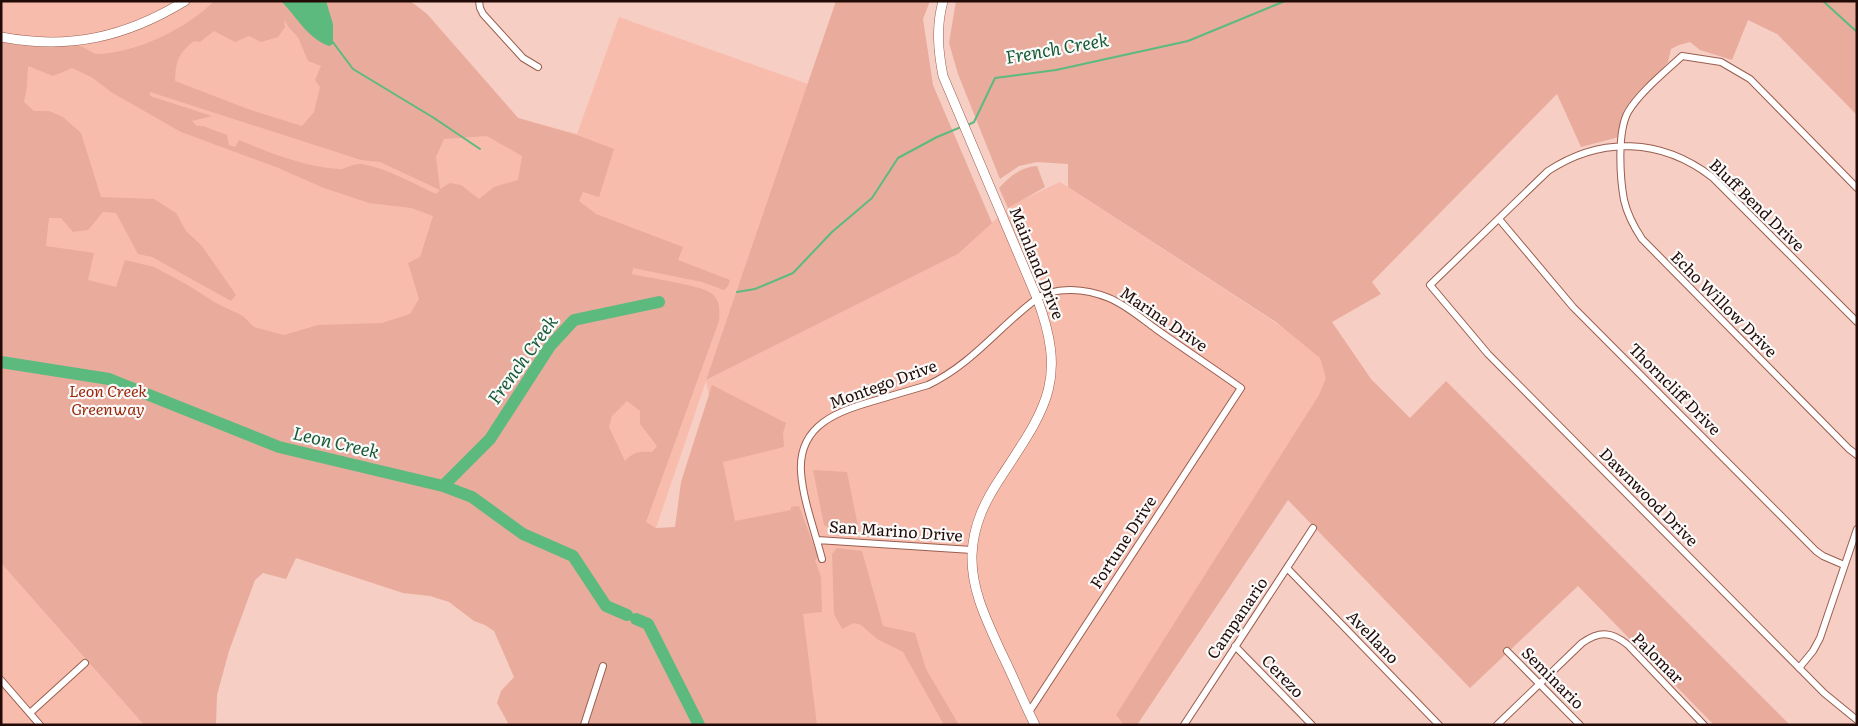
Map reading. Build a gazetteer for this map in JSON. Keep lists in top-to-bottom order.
{
  "streets": {
    "main road": ["Mainland Drive"],
    "street": [
      "Bluff Bend Drive",
      "Echo Willow Drive",
      "Marina Drive",
      "Montego Drive",
      "Thorncliff Drive",
      "Dawnwood Drive",
      "San Marino Drive",
      "Fortune Drive",
      "Campanario",
      "Avellano",
      "Palomar",
      "Cerezo",
      "Seminario"
    ]
  },
  "crossings": [
    ["Bluff Bend Drive", "Echo Willow Drive"],
    ["Bluff Bend Drive", "Thorncliff Drive"],
    ["Bluff Bend Drive", "Dawnwood Drive"],
    ["Mainland Drive", "Marina Drive"],
    ["Mainland Drive", "Montego Drive"],
    ["Mainland Drive", "San Marino Drive"],
    ["Mainland Drive", "Fortune Drive"],
    ["Marina Drive", "Montego Drive"],
    ["Marina Drive", "Fortune Drive"],
    ["Montego Drive", "San Marino Drive"],
    ["Campanario", "Avellano"],
    ["Campanario", "Cerezo"],
    ["Palomar", "Seminario"]
  ],
  "water": ["French Creek", "Leon Creek"],
  "parks": ["Leon Creek Greenway"]
}
